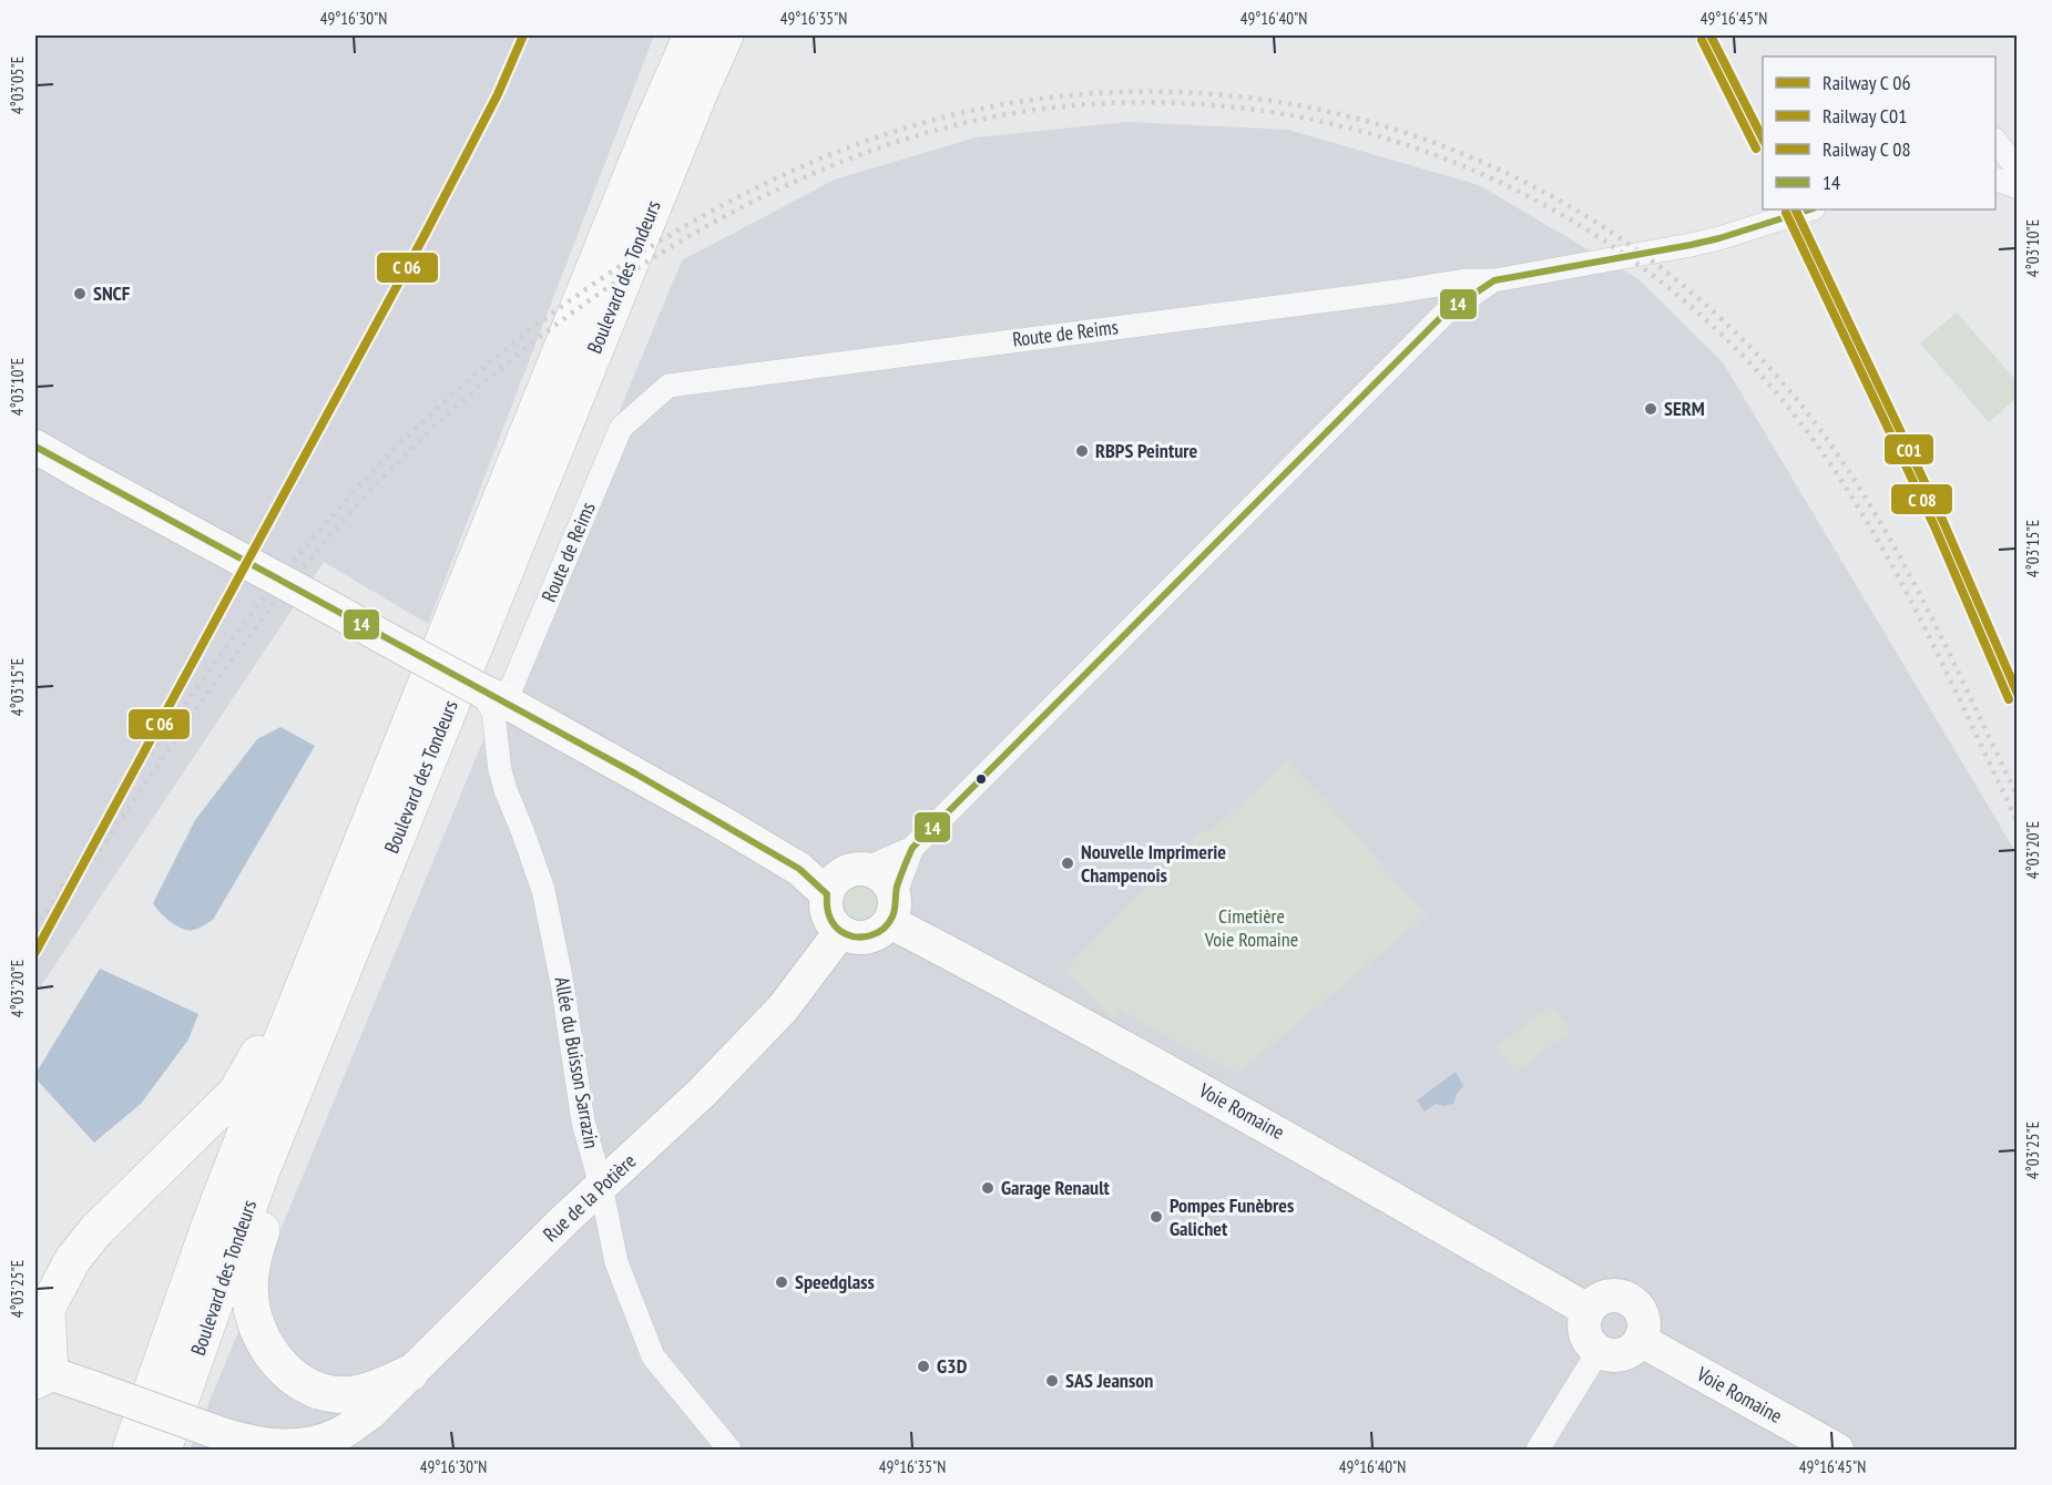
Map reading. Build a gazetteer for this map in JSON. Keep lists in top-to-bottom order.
{
  "streets": {
    "highway": ["Boulevard des Tondeurs"],
    "main road": ["Voie Romaine", "Rue de la Potière"],
    "street": ["Route de Reims", "Allée du Buisson Sarrazin"]
  },
  "crossings": [
    ["Route de Reims", "Allée du Buisson Sarrazin"],
    ["Allée du Buisson Sarrazin", "Rue de la Potière"],
    ["Voie Romaine", "Rue de la Potière"]
  ],
  "parks": ["Cimetière Voie Romaine"],
  "places": [
    "SNCF",
    "SERM",
    "RBPS Peinture",
    "Nouvelle Imprimerie Champenois",
    "Garage Renault",
    "Pompes Funèbres Galichet",
    "Speedglass",
    "G3D",
    "SAS Jeanson"
  ],
  "lines": ["rail line C01", "transit line 14"],
  "legend": [
    "Railway C 06",
    "Railway C01",
    "Railway C 08",
    "14"
  ],
  "coordinates": [
    "49°16'30\"N",
    "49°16'35\"N",
    "49°16'40\"N",
    "49°16'45\"N",
    "4°03'05\"E",
    "4°03'10\"E",
    "4°03'15\"E",
    "4°03'20\"E",
    "4°03'25\"E"
  ]
}
